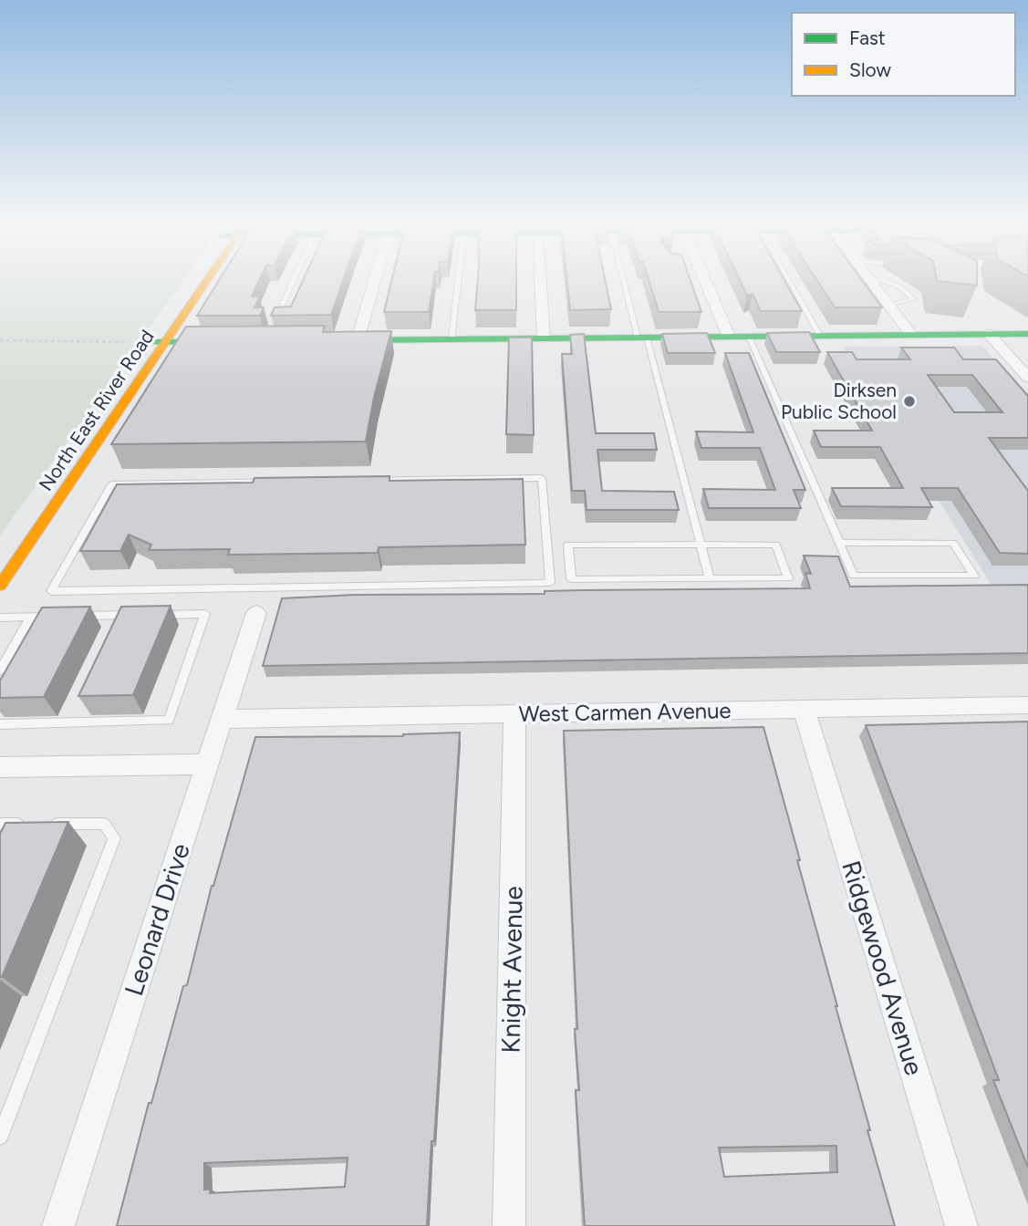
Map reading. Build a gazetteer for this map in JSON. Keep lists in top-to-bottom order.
{
  "streets": {
    "street": [
      "North East River Road",
      "West Carmen Avenue",
      "Leonard Drive",
      "Ridgewood Avenue",
      "Knight Avenue"
    ]
  },
  "crossings": [
    ["West Carmen Avenue", "Leonard Drive"],
    ["West Carmen Avenue", "Ridgewood Avenue"],
    ["West Carmen Avenue", "Knight Avenue"]
  ],
  "places": ["Dirksen Public School"],
  "legend": ["Fast", "Slow"]
}
